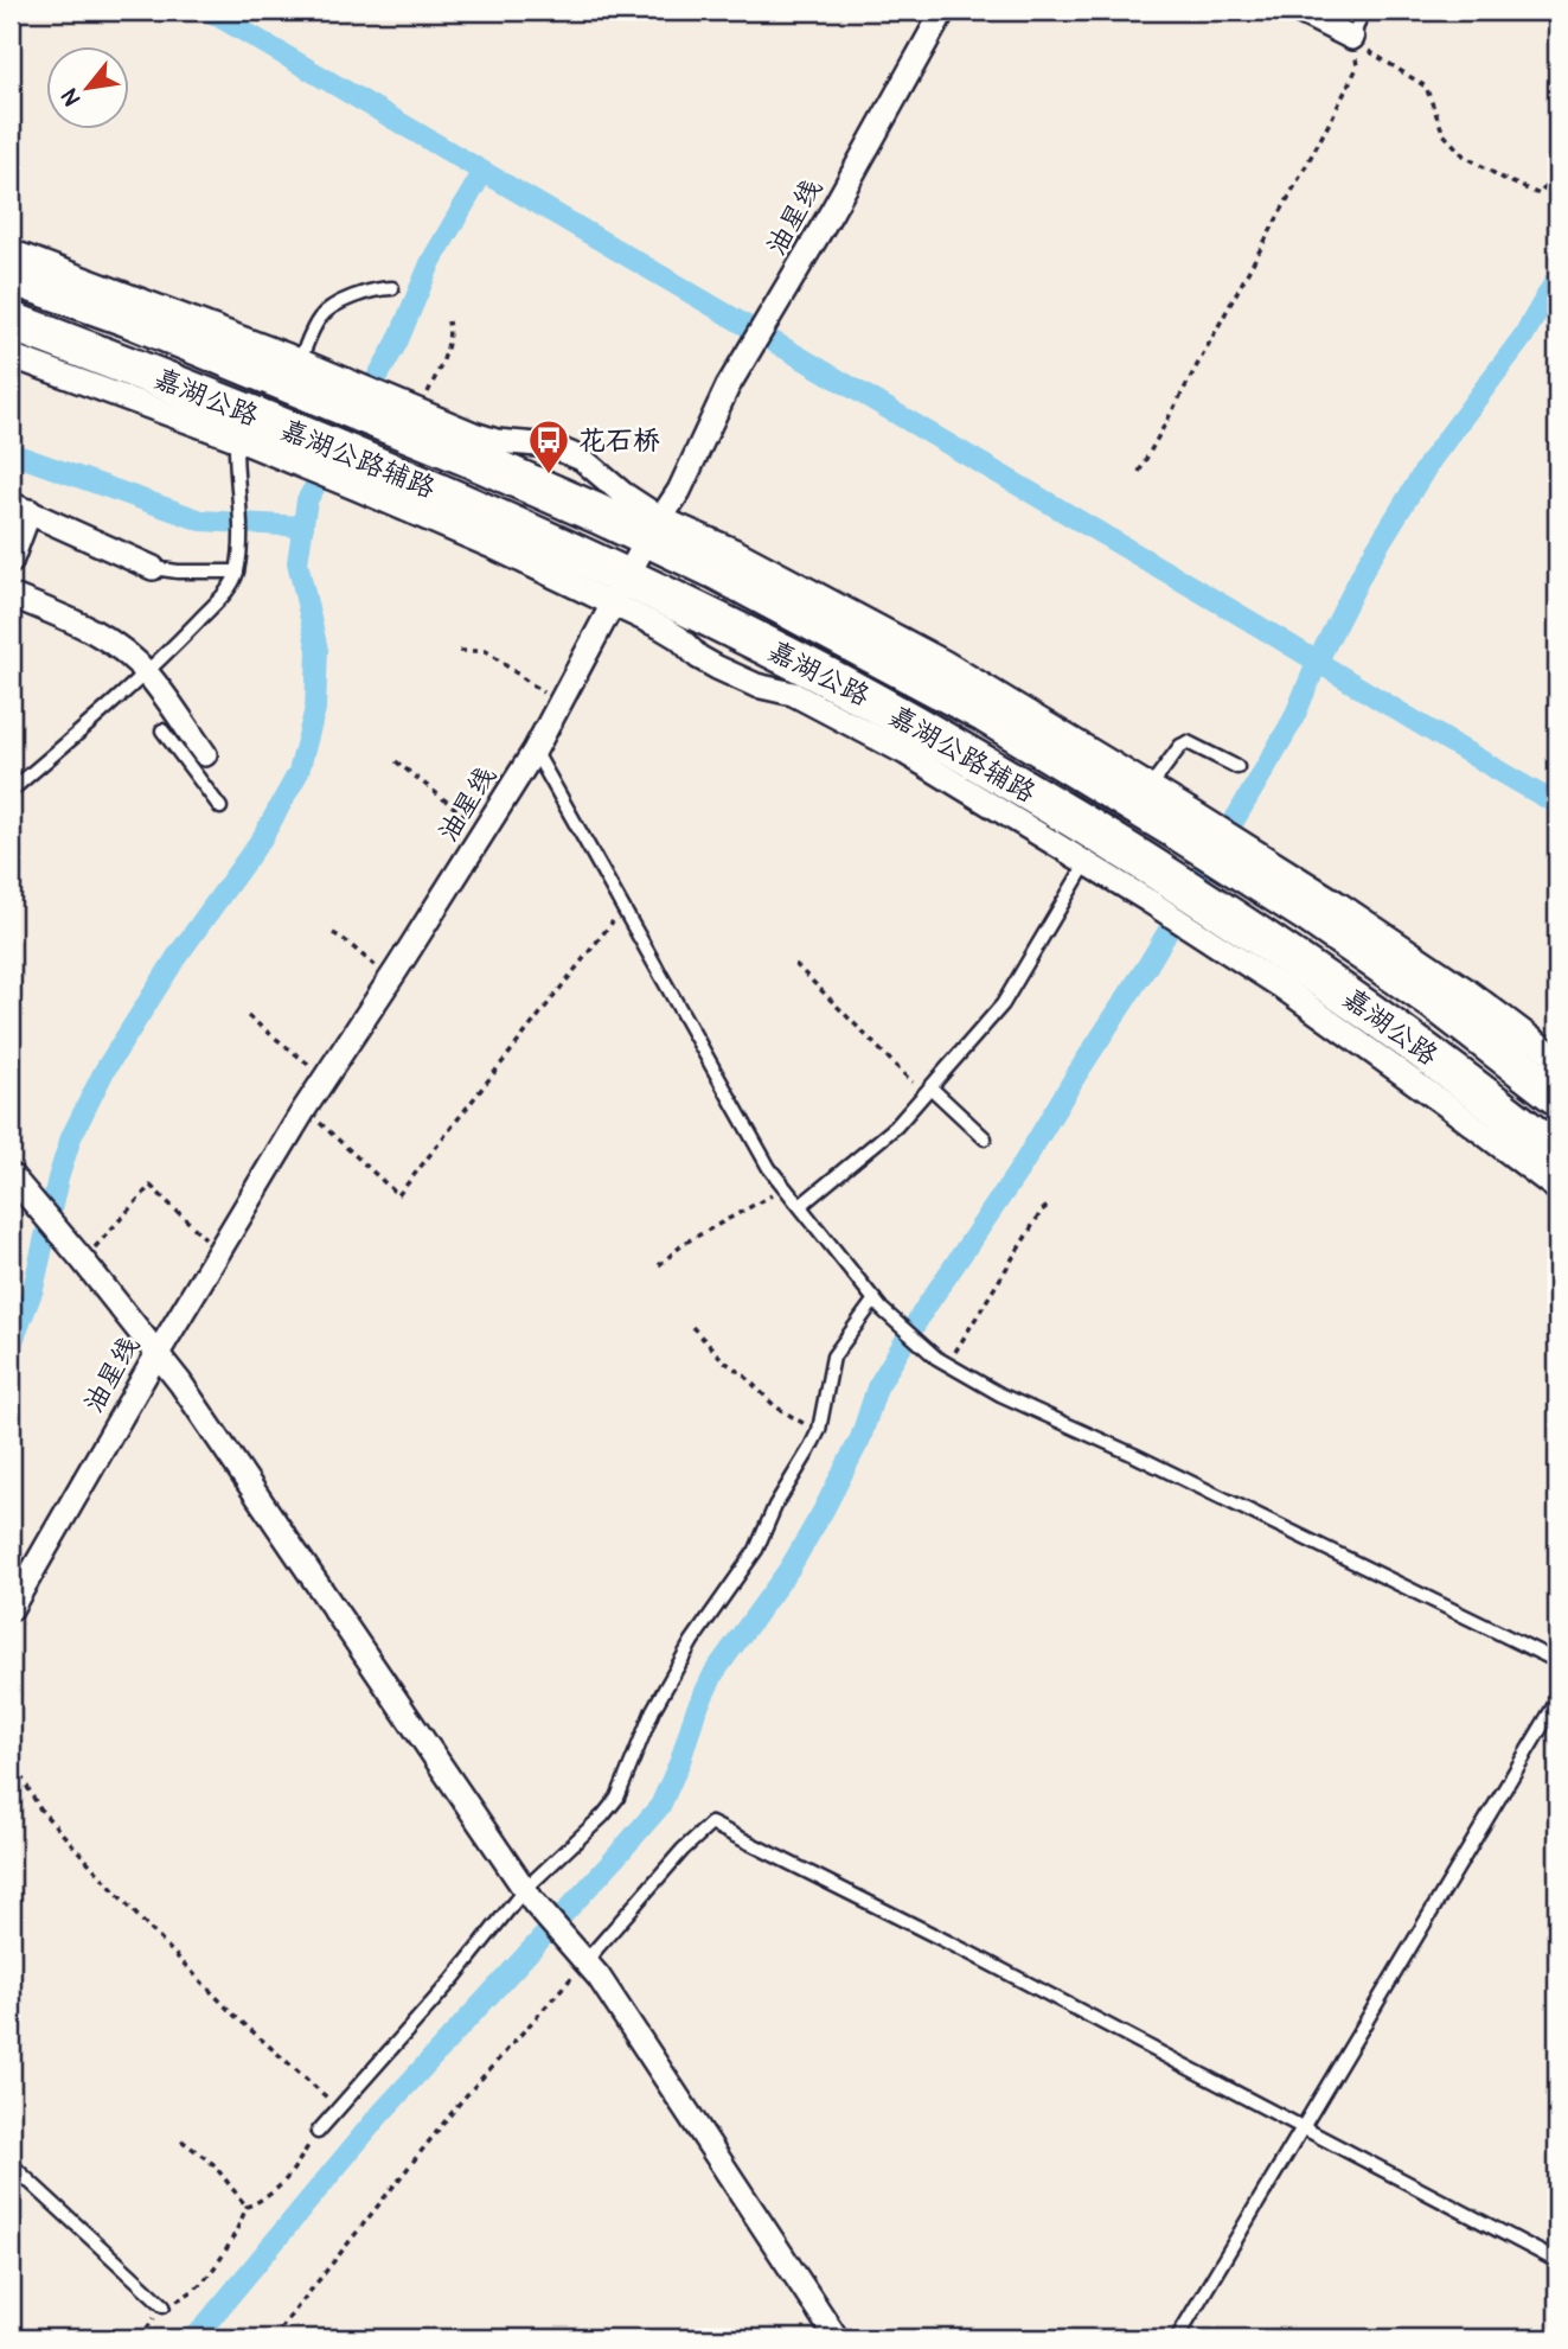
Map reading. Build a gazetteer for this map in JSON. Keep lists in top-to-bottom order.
{
  "streets": {
    "main road": ["嘉湖公路"],
    "street": ["油星线", "嘉湖公路辅路"]
  },
  "crossings": [
    ["油星线", "嘉湖公路"],
    ["油星线", "嘉湖公路辅路"],
    ["嘉湖公路", "嘉湖公路辅路"]
  ],
  "places": {
    "bus stop": ["花石桥"]
  },
  "north": "bottom left"
}
